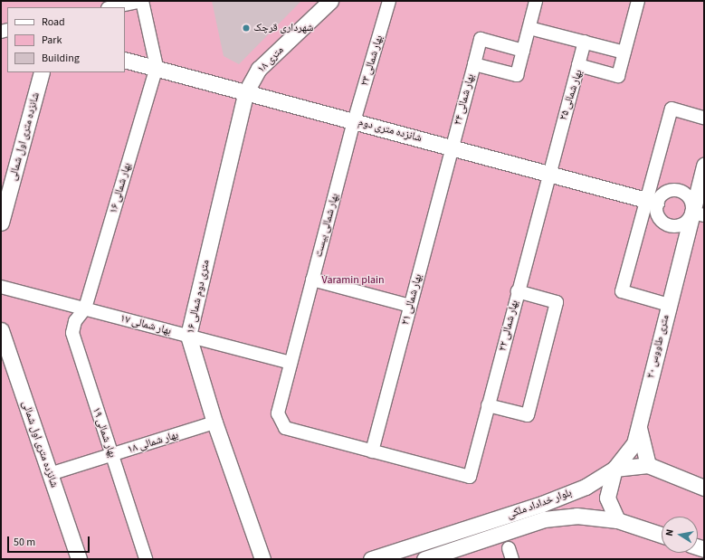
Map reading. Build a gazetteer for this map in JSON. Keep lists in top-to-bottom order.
{
  "streets": {
    "street": [
      "۱۸ متری",
      "بهار شمالی ۲۳",
      "بهار شمالی ۲۵",
      "بهار شمالی ۲۴",
      "شانزده متری دوم",
      "شانزده متری اول شمالی",
      "بهار شمالی ۱۶",
      "بهار شمالی بیست",
      "۱۶ متری دوم شمالی",
      "بهار شمالی ۲۱",
      "بهار شمالی ۱۷",
      "بهار شمالی ۲۲",
      "۲۰ متری طاووس",
      "بهار شمالی ۱۹",
      "بهار شمالی ۱۸",
      "بلوار خداداد ملکی"
    ]
  },
  "crossings": [
    ["۱۸ متری", "شانزده متری دوم"],
    ["۱۸ متری", "۱۶ متری دوم شمالی"],
    ["بهار شمالی ۲۳", "شانزده متری دوم"],
    ["بهار شمالی ۲۳", "بهار شمالی بیست"],
    ["بهار شمالی ۲۵", "شانزده متری دوم"],
    ["بهار شمالی ۲۵", "بهار شمالی ۲۲"],
    ["بهار شمالی ۲۴", "شانزده متری دوم"],
    ["بهار شمالی ۲۴", "بهار شمالی ۲۱"],
    ["شانزده متری دوم", "بهار شمالی ۱۶"],
    ["شانزده متری دوم", "بهار شمالی بیست"],
    ["شانزده متری دوم", "۱۶ متری دوم شمالی"],
    ["شانزده متری دوم", "بهار شمالی ۲۱"],
    ["شانزده متری دوم", "بهار شمالی ۲۲"],
    ["شانزده متری دوم", "۲۰ متری طاووس"],
    ["شانزده متری اول شمالی", "بهار شمالی ۱۸"],
    ["بهار شمالی ۱۶", "بهار شمالی ۱۷"],
    ["بهار شمالی ۱۶", "بهار شمالی ۱۹"],
    ["بهار شمالی بیست", "بهار شمالی ۲۱"],
    ["بهار شمالی بیست", "بهار شمالی ۱۷"],
    ["بهار شمالی بیست", "بهار شمالی ۲۲"],
    ["۱۶ متری دوم شمالی", "بهار شمالی ۱۷"],
    ["۱۶ متری دوم شمالی", "بهار شمالی ۱۸"],
    ["بهار شمالی ۲۱", "بهار شمالی ۲۲"],
    ["بهار شمالی ۱۷", "بهار شمالی ۱۹"],
    ["۲۰ متری طاووس", "بلوار خداداد ملکی"],
    ["بهار شمالی ۱۹", "بهار شمالی ۱۸"]
  ],
  "parks": ["Varamin plain"],
  "places": ["شهرداری قرچک"],
  "legend": ["Road", "Park", "Building"],
  "scale_bar": "50 m",
  "north": "left"
}
